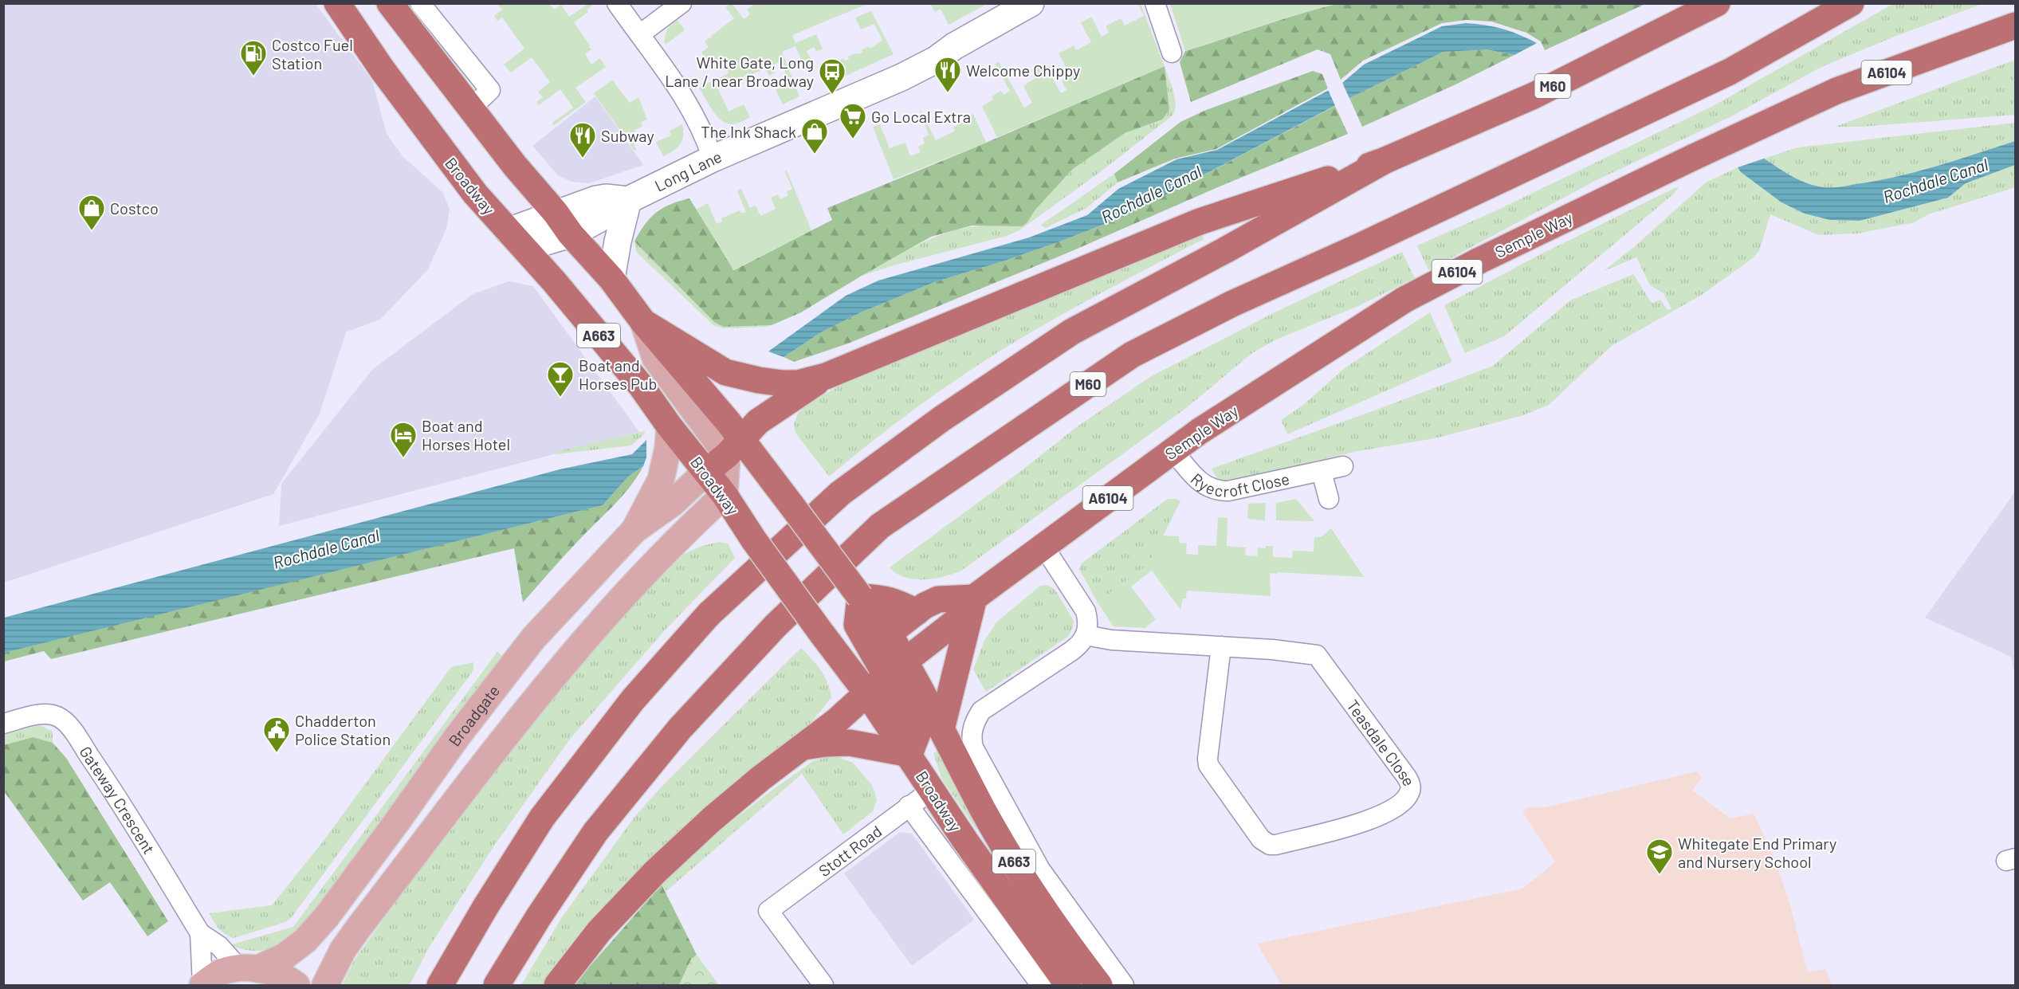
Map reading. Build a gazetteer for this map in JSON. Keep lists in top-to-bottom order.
{
  "streets": {
    "highway": [
      "A6104",
      "M60",
      "Broadway",
      "Semple Way",
      "A663"
    ],
    "main road": ["Broadgate"],
    "street": [
      "Long Lane",
      "Ryecroft Close",
      "Teasdale Close",
      "Gateway Crescent",
      "Stott Road"
    ]
  },
  "crossings": [
    ["A6104", "Broadway"],
    ["A6104", "Semple Way"],
    ["Long Lane", "Broadway"],
    ["Broadway", "Broadgate"],
    ["Broadway", "Stott Road"],
    ["Semple Way", "Ryecroft Close"],
    ["Broadgate", "Gateway Crescent"]
  ],
  "water": ["Rochdale Canal"],
  "places": {
    "fuel station": ["Costco Fuel Station"],
    "restaurant": ["Welcome Chippy", "Subway"],
    "bus stop": ["White Gate, Long Lane / near Broadway"],
    "supermarket": ["Go Local Extra"],
    "shop": ["The Ink Shack", "Costco"],
    "bar": ["Boat and Horses Pub"],
    "hotel": ["Boat and Horses Hotel"],
    "public building": ["Chadderton Police Station"],
    "school or university": ["Whitegate End Primary and Nursery School"]
  }
}
